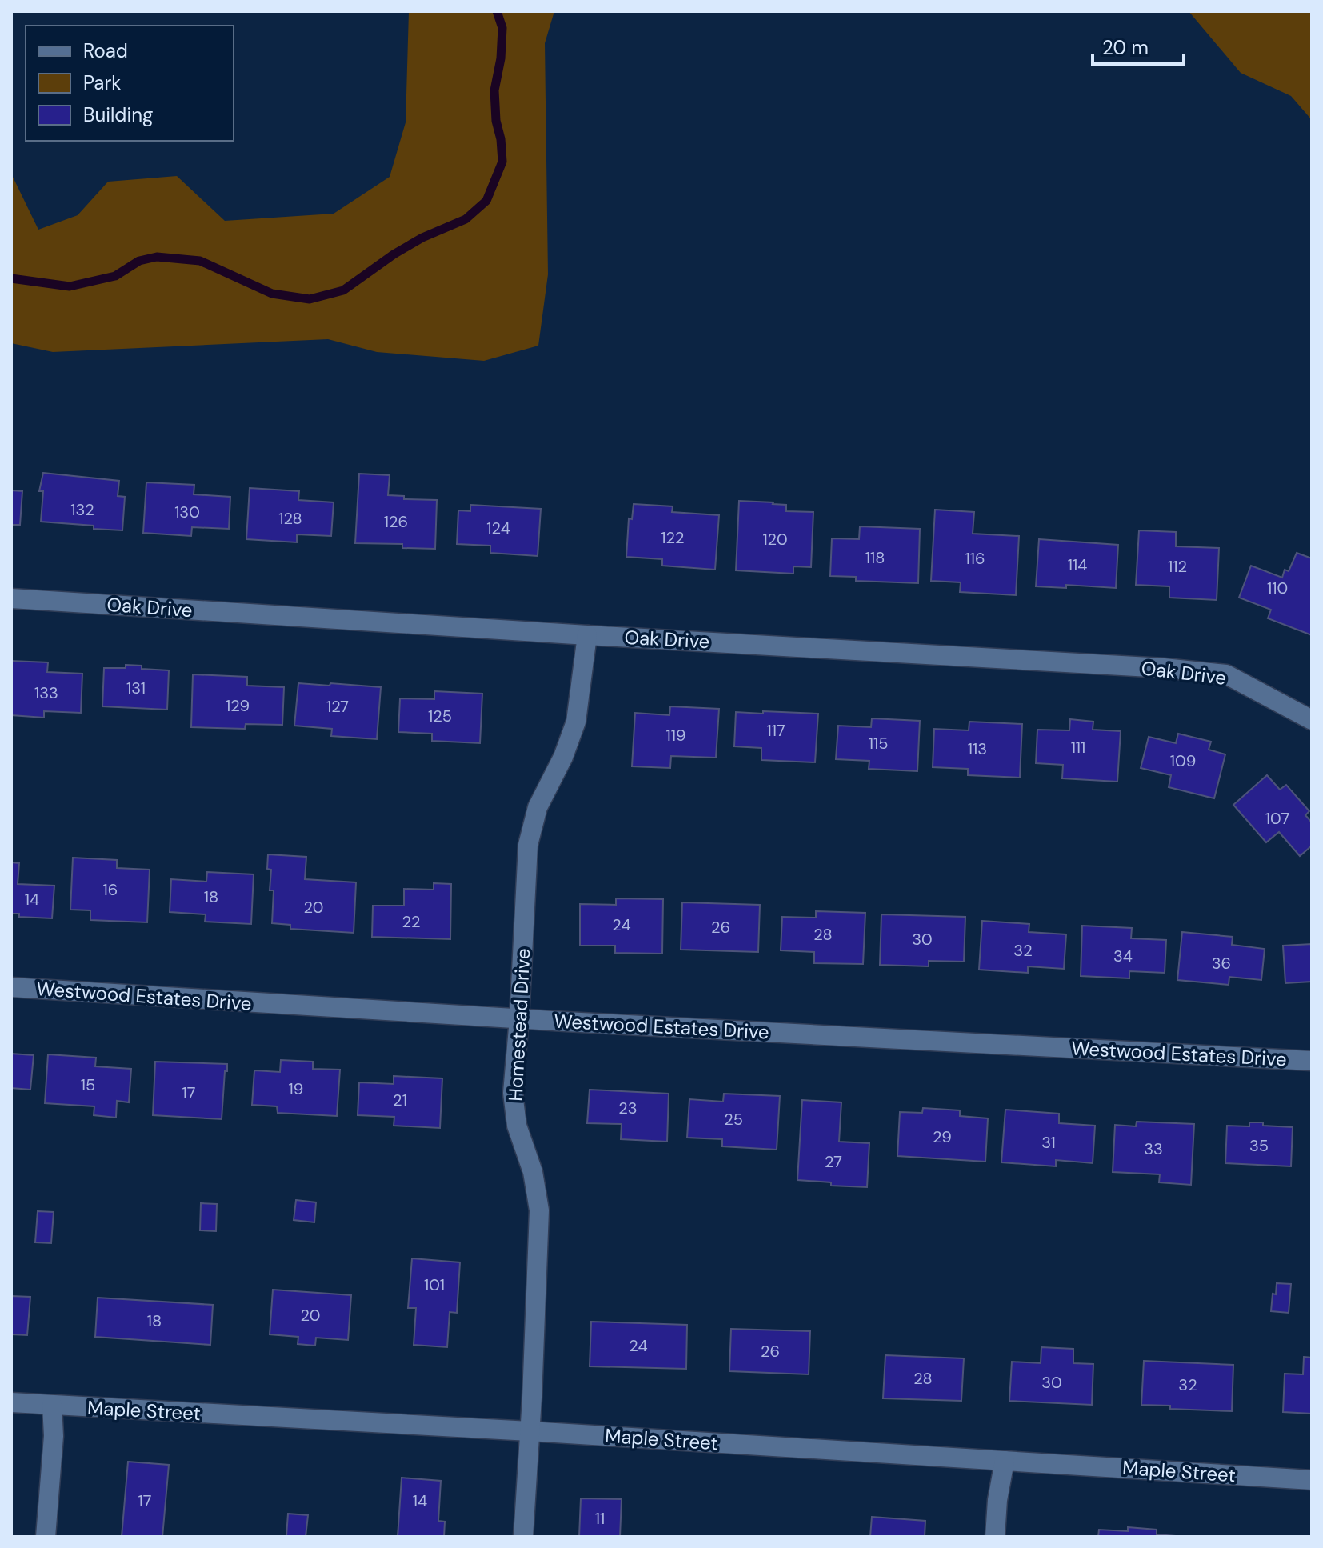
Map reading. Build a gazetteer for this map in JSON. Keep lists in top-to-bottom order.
{
  "streets": {
    "street": [
      "Oak Drive",
      "Westwood Estates Drive",
      "Homestead Drive",
      "Maple Street"
    ]
  },
  "crossings": [
    ["Oak Drive", "Homestead Drive"],
    ["Westwood Estates Drive", "Homestead Drive"],
    ["Homestead Drive", "Maple Street"]
  ],
  "house_numbers": [
    "132",
    "130",
    "128",
    "126",
    "124",
    "122",
    "120",
    "118",
    "116",
    "114",
    "112",
    "110",
    "131",
    "133",
    "129",
    "127",
    "125",
    "117",
    "119",
    "115",
    "111",
    "113",
    "109",
    "107",
    "16",
    "18",
    "14",
    "20",
    "22",
    "24",
    "26",
    "28",
    "30",
    "32",
    "34",
    "36",
    "15",
    "19",
    "17",
    "21",
    "23",
    "25",
    "29",
    "31",
    "35",
    "33",
    "27",
    "101",
    "20",
    "18",
    "24",
    "26",
    "28",
    "30",
    "32",
    "17",
    "14",
    "11"
  ],
  "legend": ["Road", "Park", "Building"],
  "scale_bar": "20 m"
}
